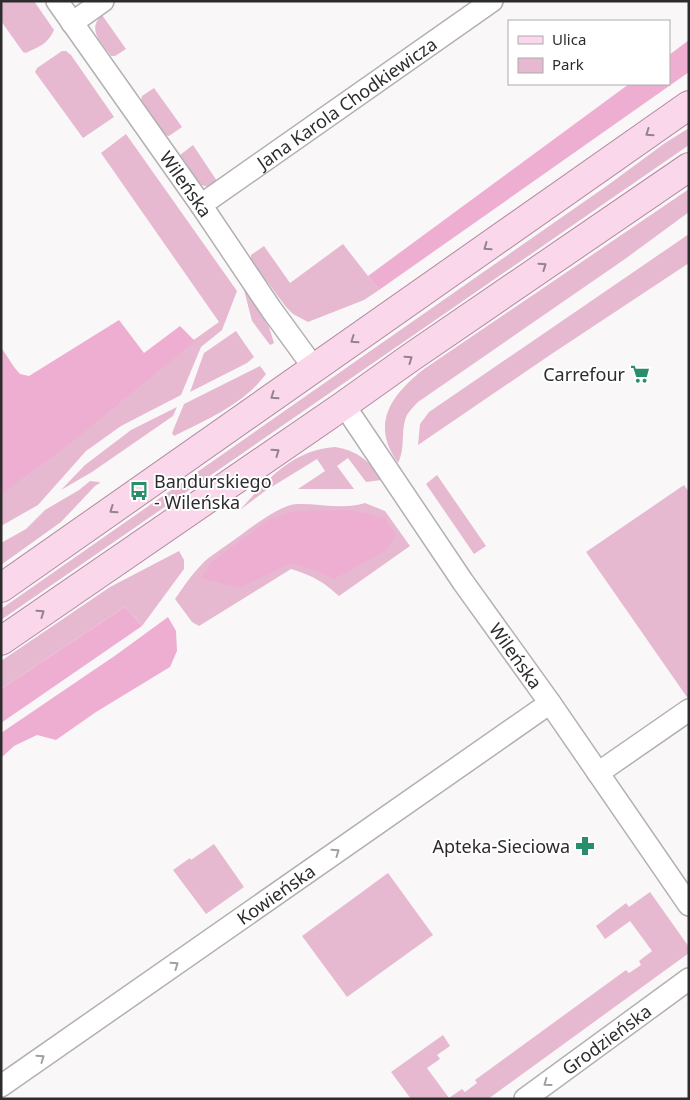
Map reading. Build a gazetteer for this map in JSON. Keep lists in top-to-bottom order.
{
  "streets": {
    "street": [
      "Jana Karola Chodkiewicza",
      "Wileńska",
      "Kowieńska",
      "Grodzieńska"
    ]
  },
  "crossings": [
    ["Jana Karola Chodkiewicza", "Wileńska"],
    ["Wileńska", "Kowieńska"]
  ],
  "one_way": ["Kowieńska", "Grodzieńska"],
  "places": {
    "supermarket": ["Carrefour"],
    "bus stop": ["Bandurskiego - Wileńska"],
    "pharmacy": ["Apteka-Sieciowa"]
  },
  "legend": ["Ulica", "Park"]
}
